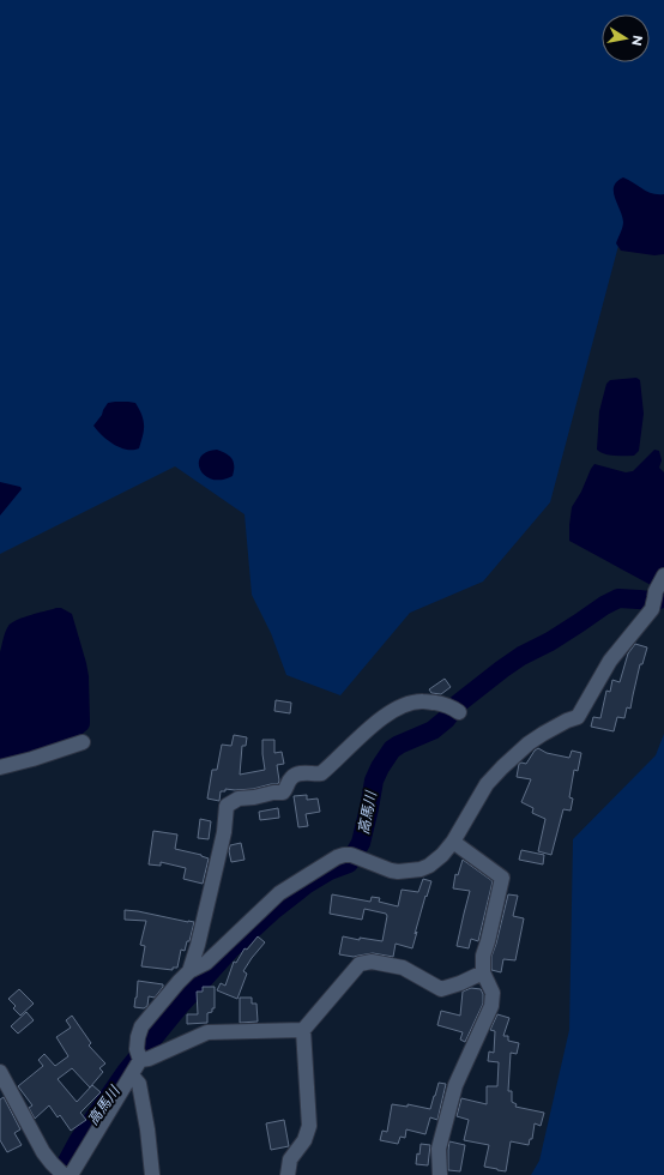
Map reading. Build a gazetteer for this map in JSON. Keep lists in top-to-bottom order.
{
  "water": ["高馬川"],
  "north": "right"
}
